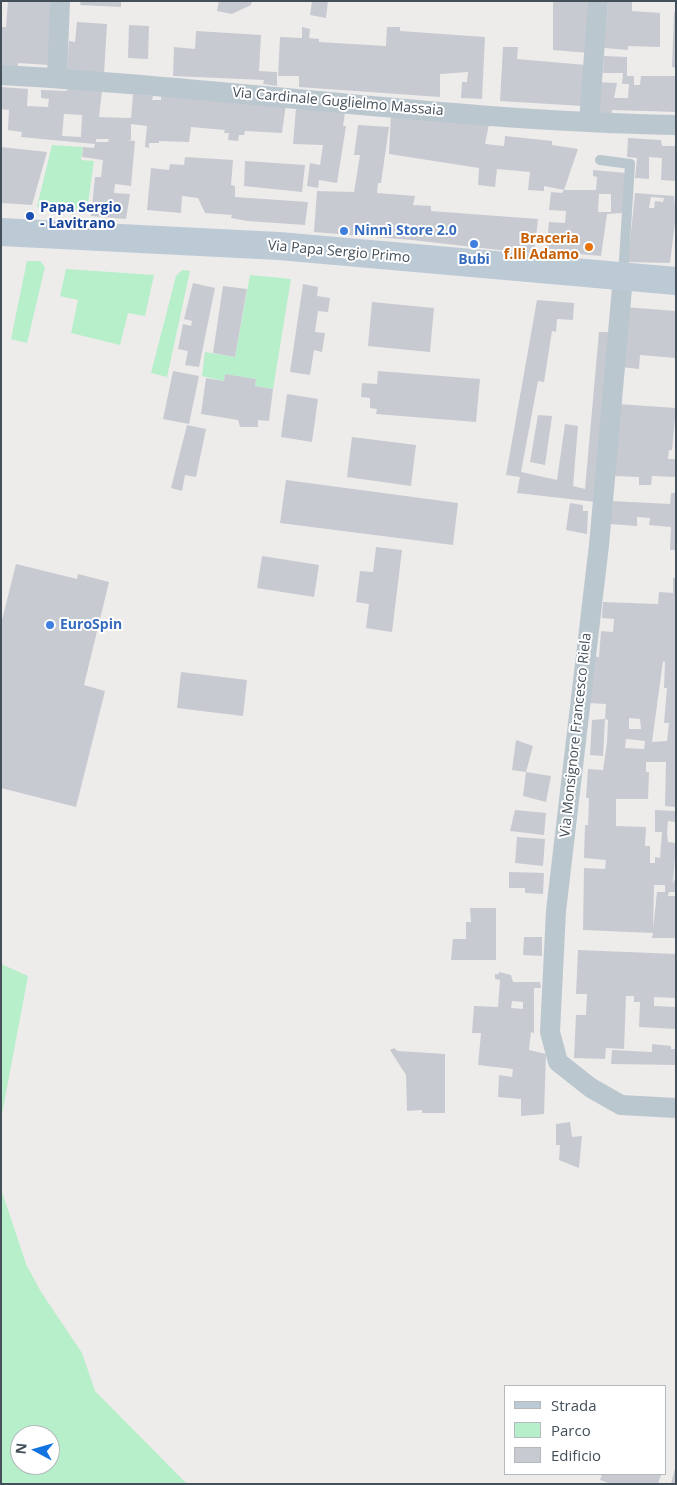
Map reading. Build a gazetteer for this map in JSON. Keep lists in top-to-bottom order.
{
  "streets": {
    "main road": ["Via Papa Sergio Primo"],
    "street": ["Via Cardinale Guglielmo Massaia", "Via Monsignore Francesco Riela"]
  },
  "crossings": [
    ["Via Papa Sergio Primo", "Via Monsignore Francesco Riela"]
  ],
  "places": [
    "Papa Sergio - Lavitrano",
    "Ninnì Store 2.0",
    "Bubi",
    "Braceria f.lli Adamo",
    "EuroSpin"
  ],
  "legend": ["Strada", "Parco", "Edificio"],
  "north": "left"
}
